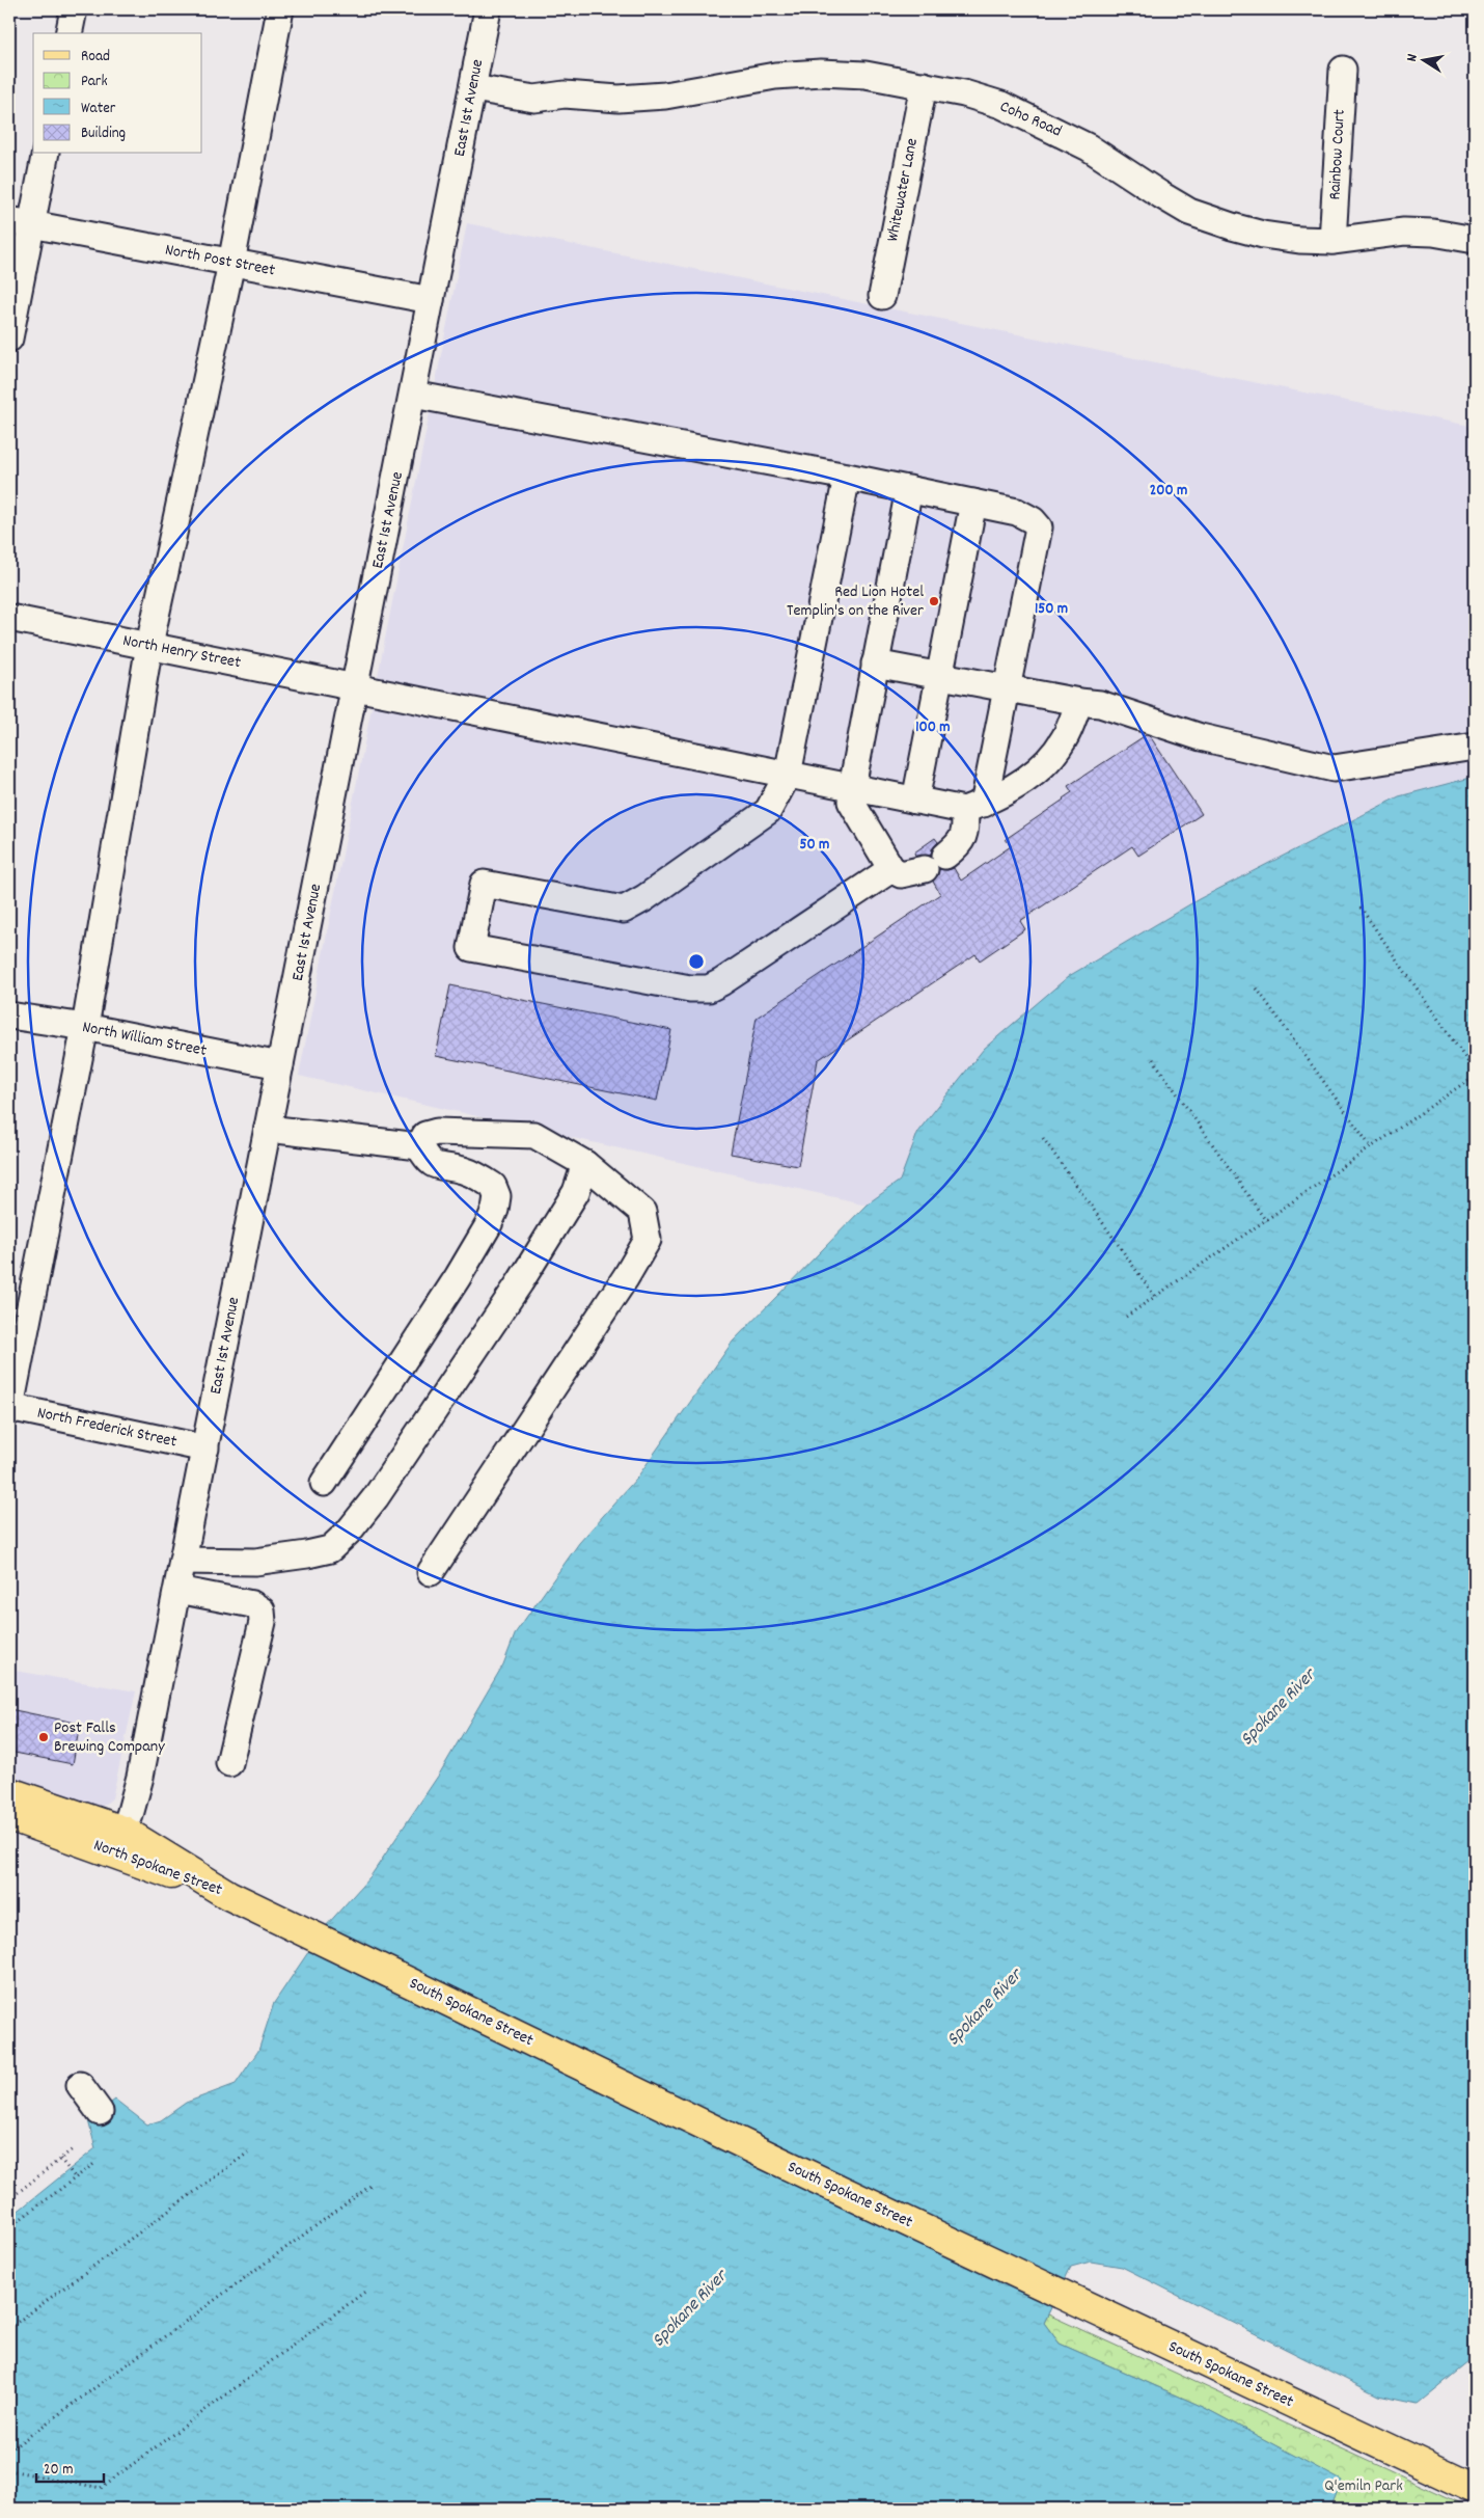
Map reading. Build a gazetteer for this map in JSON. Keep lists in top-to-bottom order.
{
  "streets": {
    "main road": ["North Spokane Street", "South Spokane Street"],
    "street": [
      "East 1st Avenue",
      "Coho Road",
      "Rainbow Court",
      "Whitewater Lane",
      "North Post Street",
      "North Henry Street",
      "North William Street",
      "North Frederick Street"
    ]
  },
  "crossings": [
    ["East 1st Avenue", "Coho Road"],
    ["East 1st Avenue", "North Post Street"],
    ["East 1st Avenue", "North Henry Street"],
    ["East 1st Avenue", "North William Street"],
    ["East 1st Avenue", "North Frederick Street"],
    ["East 1st Avenue", "North Spokane Street"],
    ["Coho Road", "Rainbow Court"],
    ["Coho Road", "Whitewater Lane"],
    ["North Spokane Street", "South Spokane Street"]
  ],
  "water": ["Spokane River"],
  "parks": ["Q'emiln Park"],
  "places": ["Red Lion Hotel Templin's on the River", "Post Falls Brewing Company"],
  "legend": [
    "Road",
    "Park",
    "Water",
    "Building"
  ],
  "scale_bar": "20 m",
  "north": "left",
  "rings": [
    "200 m",
    "150 m",
    "100 m",
    "50 m"
  ]
}
